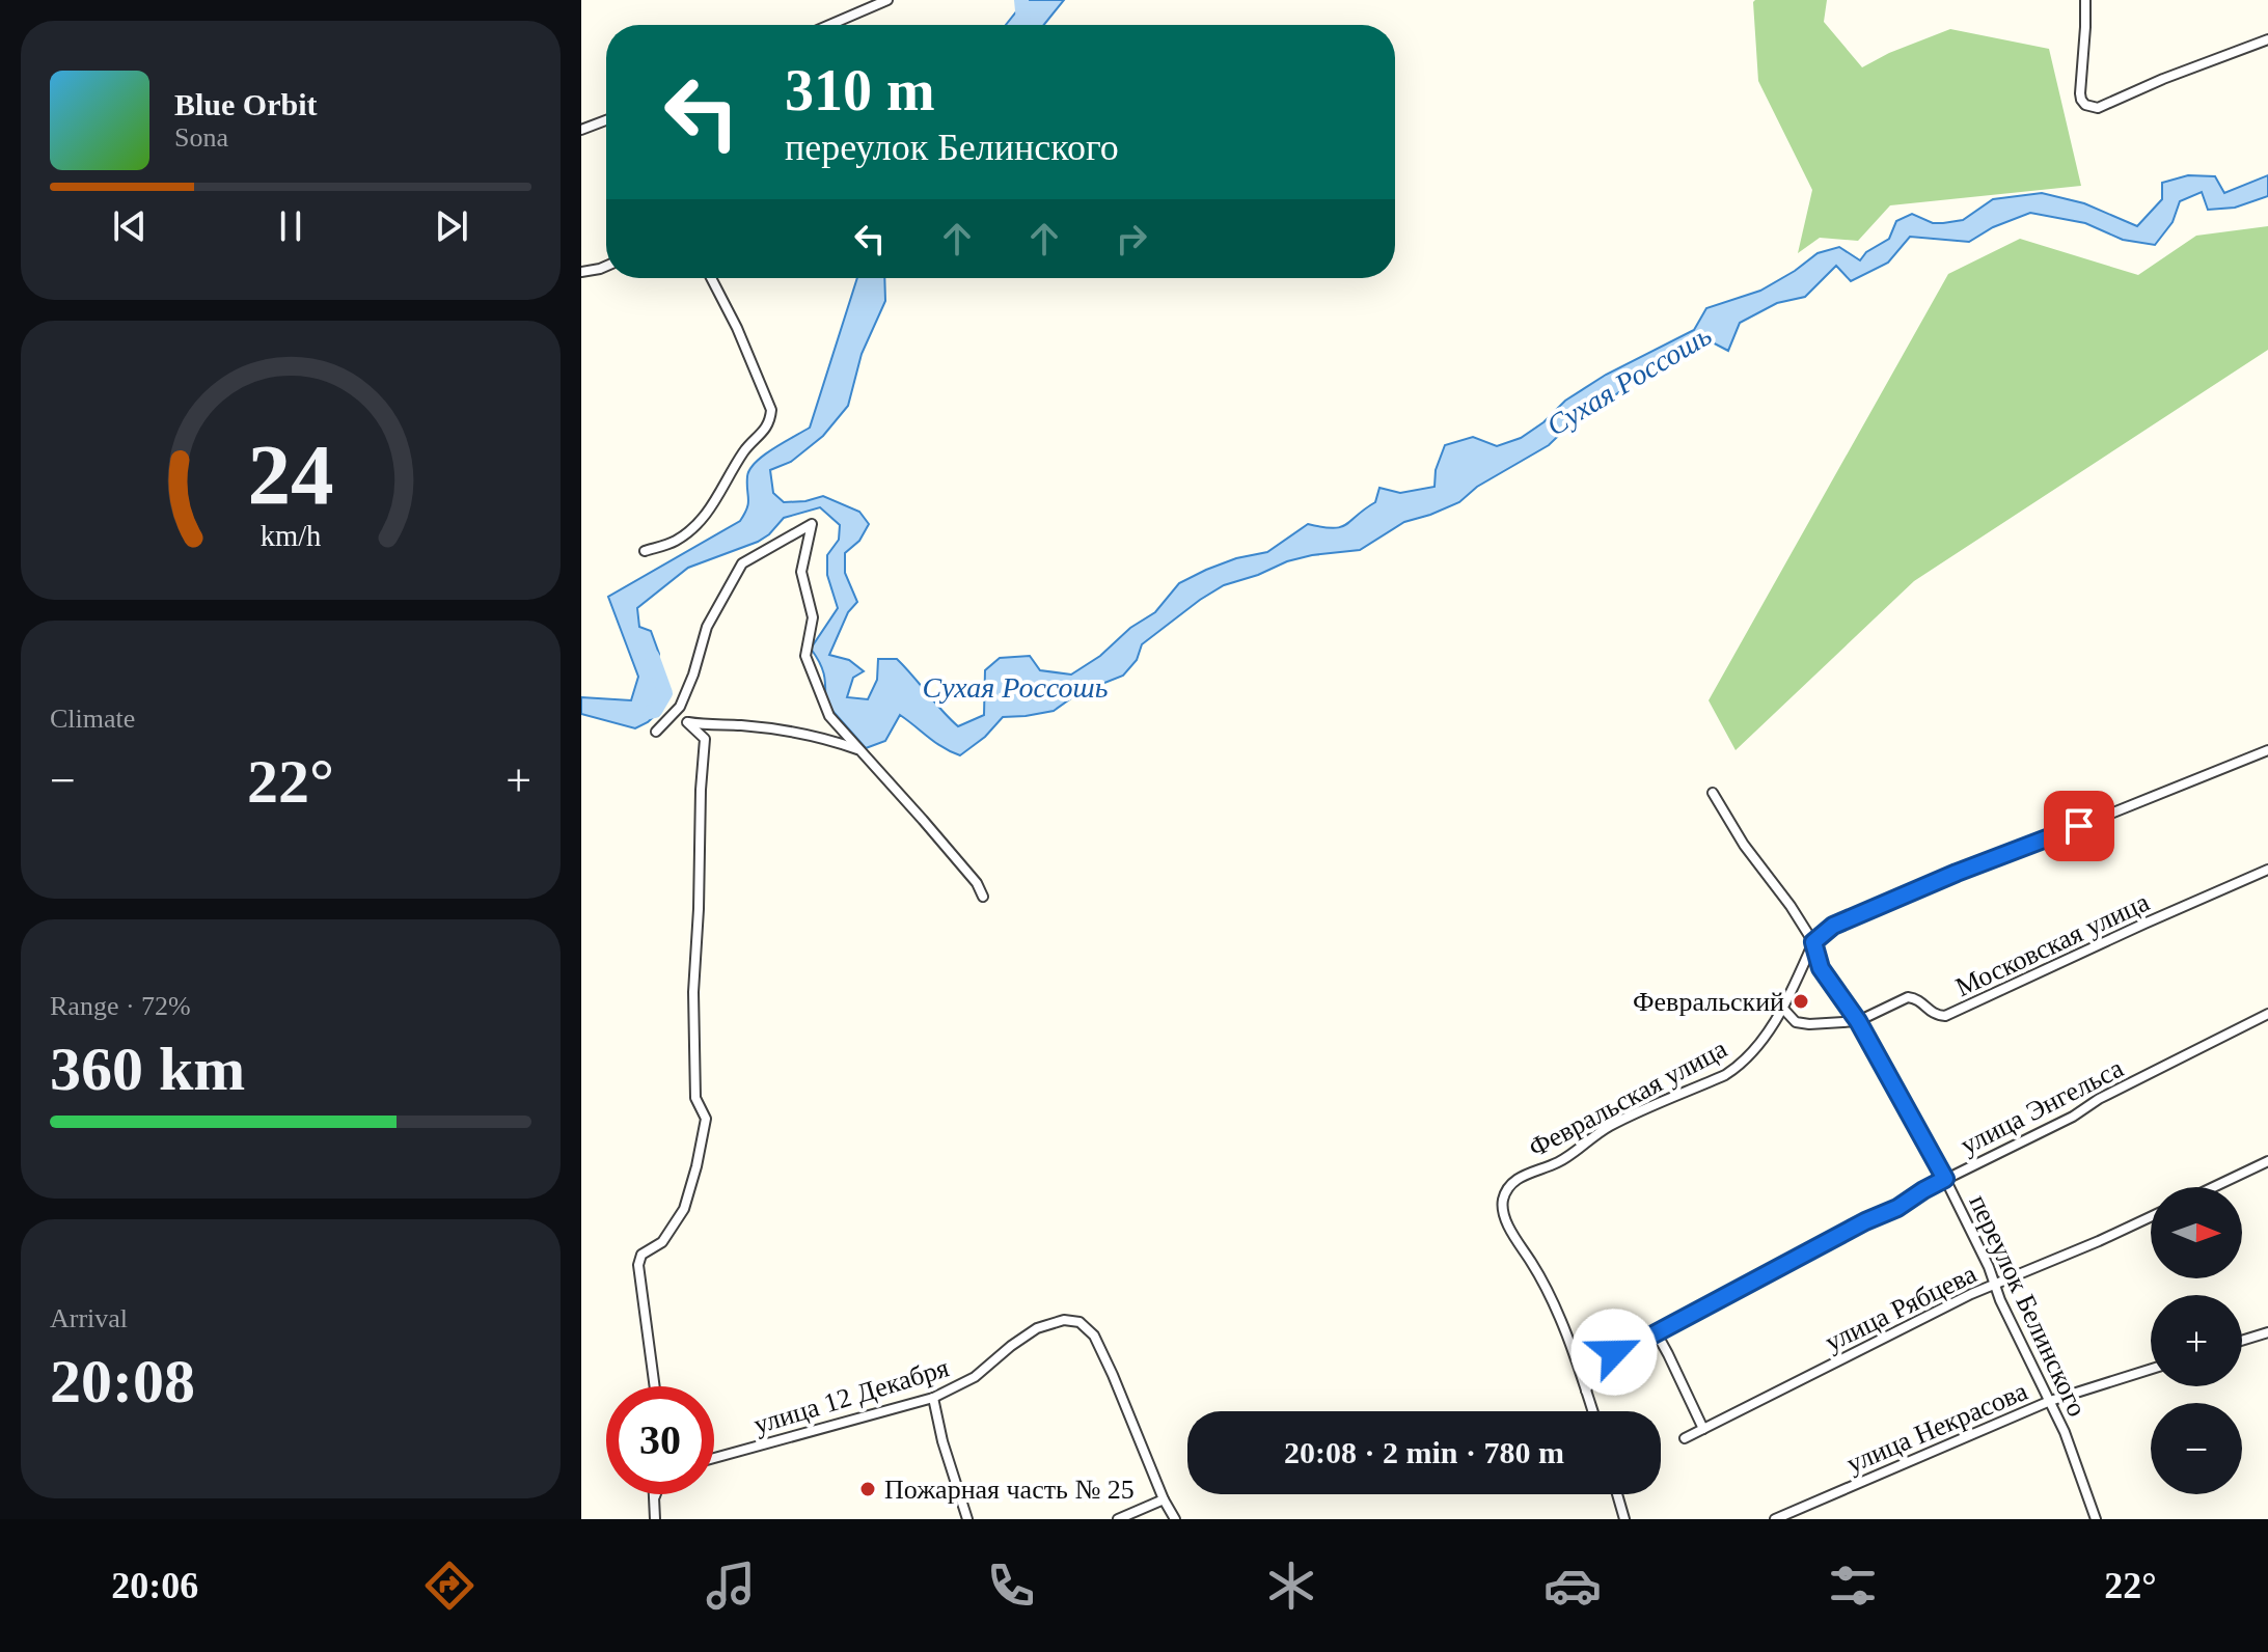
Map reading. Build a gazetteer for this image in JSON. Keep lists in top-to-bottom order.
{
  "streets": {
    "street": [
      "Московская улица",
      "Февральская улица",
      "улица Энгельса",
      "переулок Белинского",
      "улица Рябцева",
      "улица 12 Декабря",
      "улица Некрасова"
    ]
  },
  "crossings": [
    ["Московская улица", "переулок Белинского"],
    ["Февральская улица", "улица Энгельса"],
    ["Февральская улица", "переулок Белинского"],
    ["улица Энгельса", "переулок Белинского"],
    ["переулок Белинского", "улица Рябцева"],
    ["переулок Белинского", "улица Некрасова"]
  ],
  "water": ["Сухая Россошь"],
  "places": ["Февральский", "Пожарная часть № 25"],
  "north": "right",
  "page": {
    "turn": ["310 m", "переулок Белинского"],
    "song": ["Blue Orbit", "Sona"],
    "tile": [
      "Climate",
      ["Range · 72%", "360 km"],
      ["Arrival", "20:08"]
    ],
    "heat": ["−", "22°", "+"],
    "map_buttons": ["+", "−"],
    "limit": "30",
    "trip": "20:08 · 2 min · 780 m",
    "tabs": ["20:06", "22°"],
    "gauge": ["24", "km/h"]
  }
}
